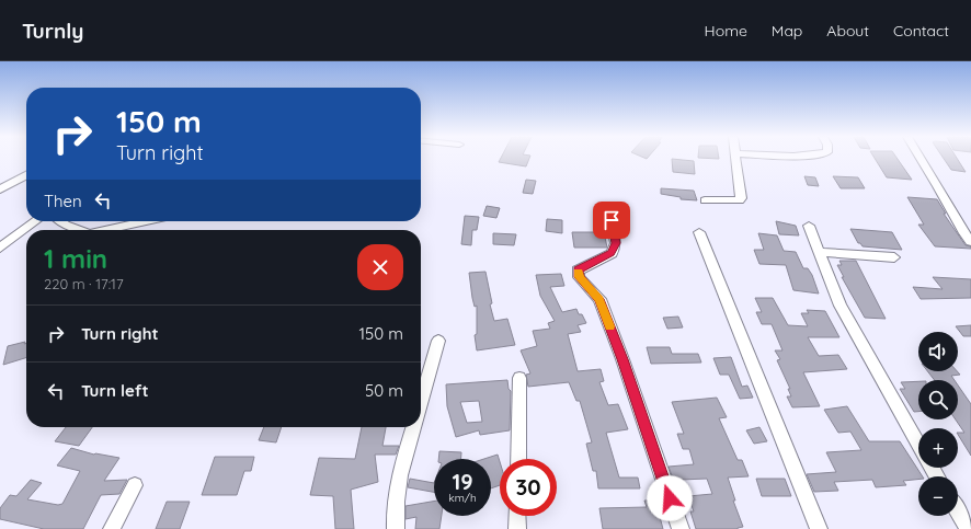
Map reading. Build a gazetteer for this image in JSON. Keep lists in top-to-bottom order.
{
  "page": {
    "header": "Turnly",
    "nav": [
      "Home",
      "Map",
      "About",
      "Contact"
    ],
    "turn": ["150 m", "Turn right"],
    "then": "Then",
    "heading": ["1 min", "220 m · 17:17"],
    "list": [
      {
        "name": "Turn right",
        "value": "150 m"
      },
      {
        "name": "Turn left",
        "value": "50 m"
      }
    ],
    "map_buttons": ["+", "−"],
    "speed": "19 km/h",
    "limit": "30"
  }
}
